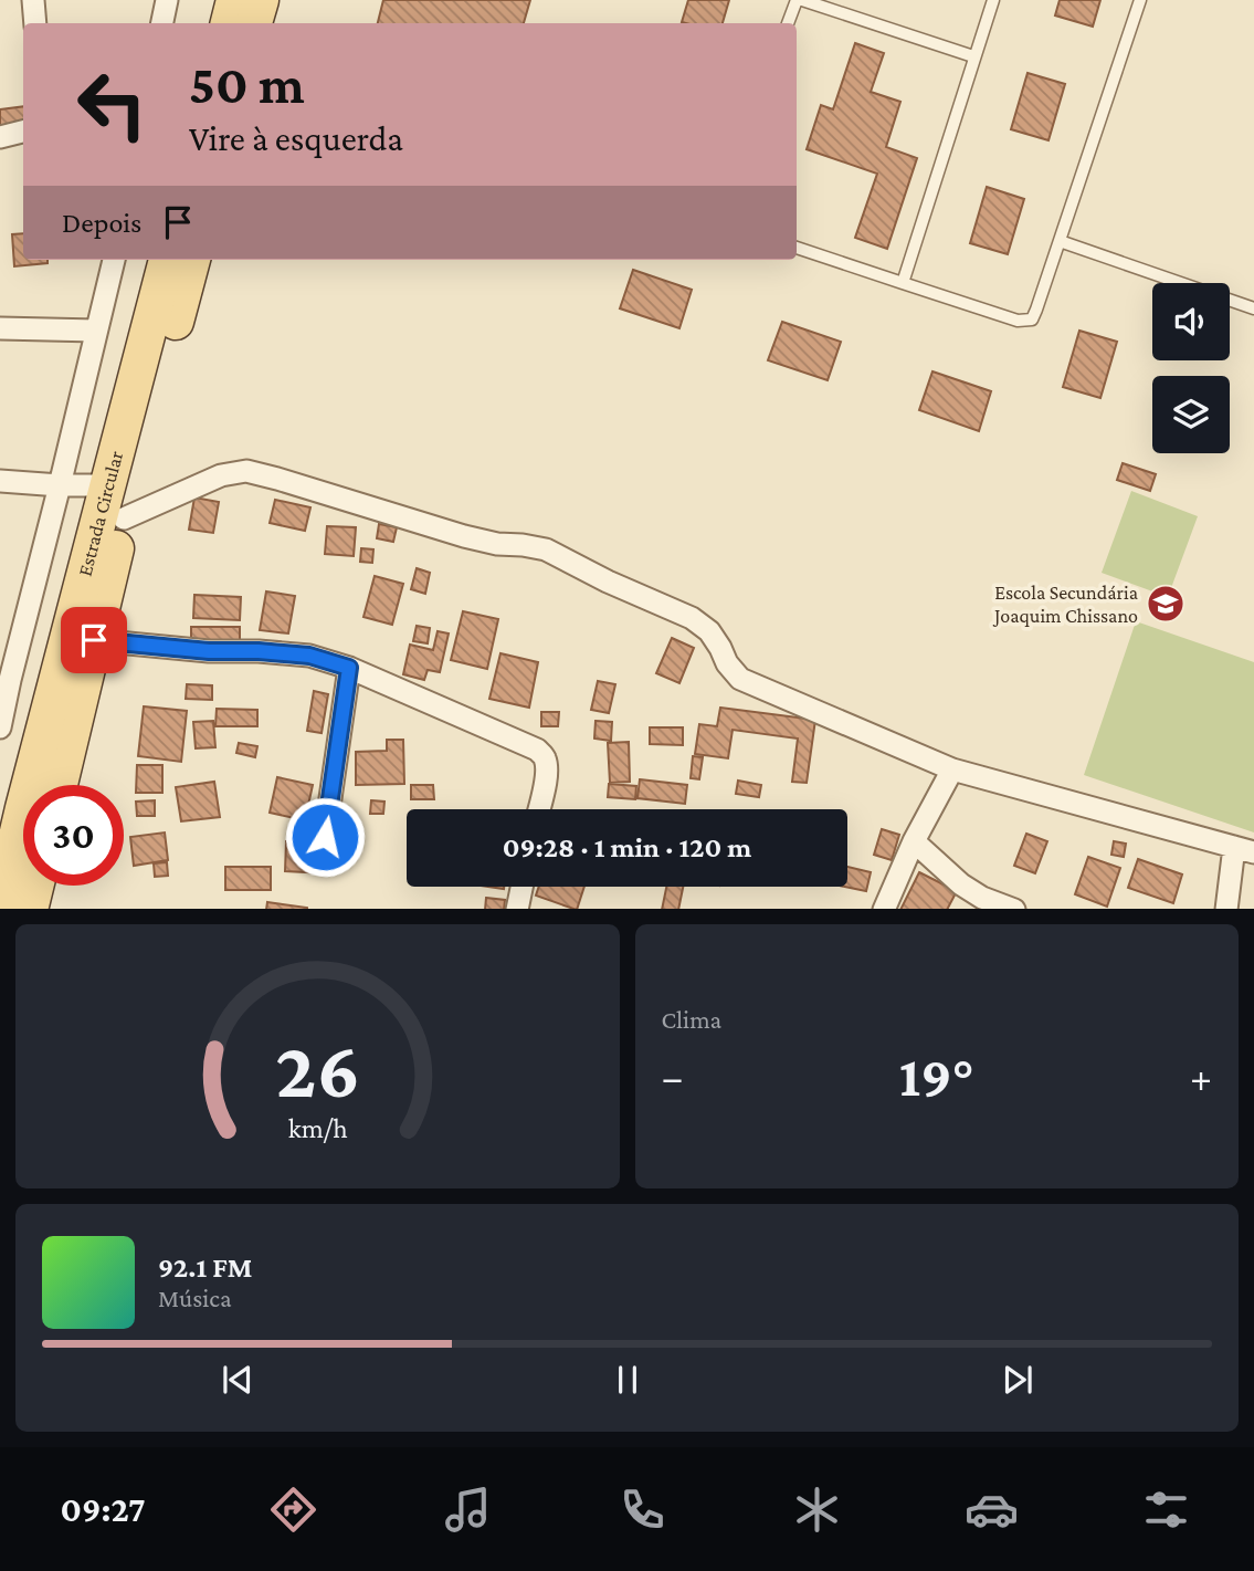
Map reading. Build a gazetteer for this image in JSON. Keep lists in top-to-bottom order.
{
  "streets": {
    "main road": ["Estrada Circular"]
  },
  "places": {
    "school or university": ["Escola Secundária Joaquim Chissano"]
  },
  "page": {
    "turn": ["50 m", "Vire à esquerda"],
    "then": "Depois",
    "limit": "30",
    "trip": "09:28 · 1 min · 120 m",
    "tile": "Clima",
    "heat": ["−", "19°", "+"],
    "song": ["92.1 FM", "Música"],
    "tabs": "09:27",
    "gauge": ["26", "km/h"]
  }
}
